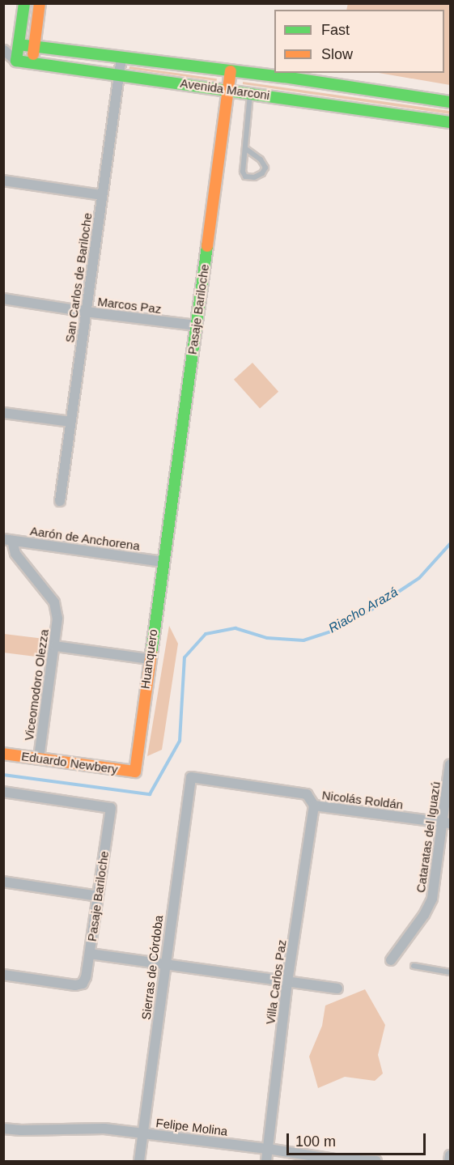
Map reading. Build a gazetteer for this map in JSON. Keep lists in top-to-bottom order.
{
  "streets": {
    "main road": [
      "Avenida Marconi",
      "Pasaje Bariloche",
      "Huanquero",
      "Eduardo Newbery"
    ],
    "street": [
      "San Carlos de Bariloche",
      "Marcos Paz",
      "Aarón de Anchorena",
      "Viceomodoro Olezza",
      "Nicolás Roldán",
      "Cataratas del Iguazú",
      "Sierras de Córdoba",
      "Villa Carlos Paz",
      "Felipe Molina"
    ]
  },
  "crossings": [
    ["Avenida Marconi", "San Carlos de Bariloche"],
    ["Avenida Marconi", "Pasaje Bariloche"],
    ["San Carlos de Bariloche", "Marcos Paz"],
    ["Marcos Paz", "Pasaje Bariloche"],
    ["Pasaje Bariloche", "Huanquero"],
    ["Aarón de Anchorena", "Huanquero"],
    ["Aarón de Anchorena", "Viceomodoro Olezza"],
    ["Huanquero", "Eduardo Newbery"],
    ["Viceomodoro Olezza", "Eduardo Newbery"],
    ["Nicolás Roldán", "Cataratas del Iguazú"],
    ["Nicolás Roldán", "Sierras de Córdoba"],
    ["Nicolás Roldán", "Villa Carlos Paz"],
    ["Sierras de Córdoba", "Felipe Molina"],
    ["Villa Carlos Paz", "Felipe Molina"]
  ],
  "water": ["Riacho Arazá"],
  "legend": ["Fast", "Slow"],
  "scale_bar": "100 m"
}
